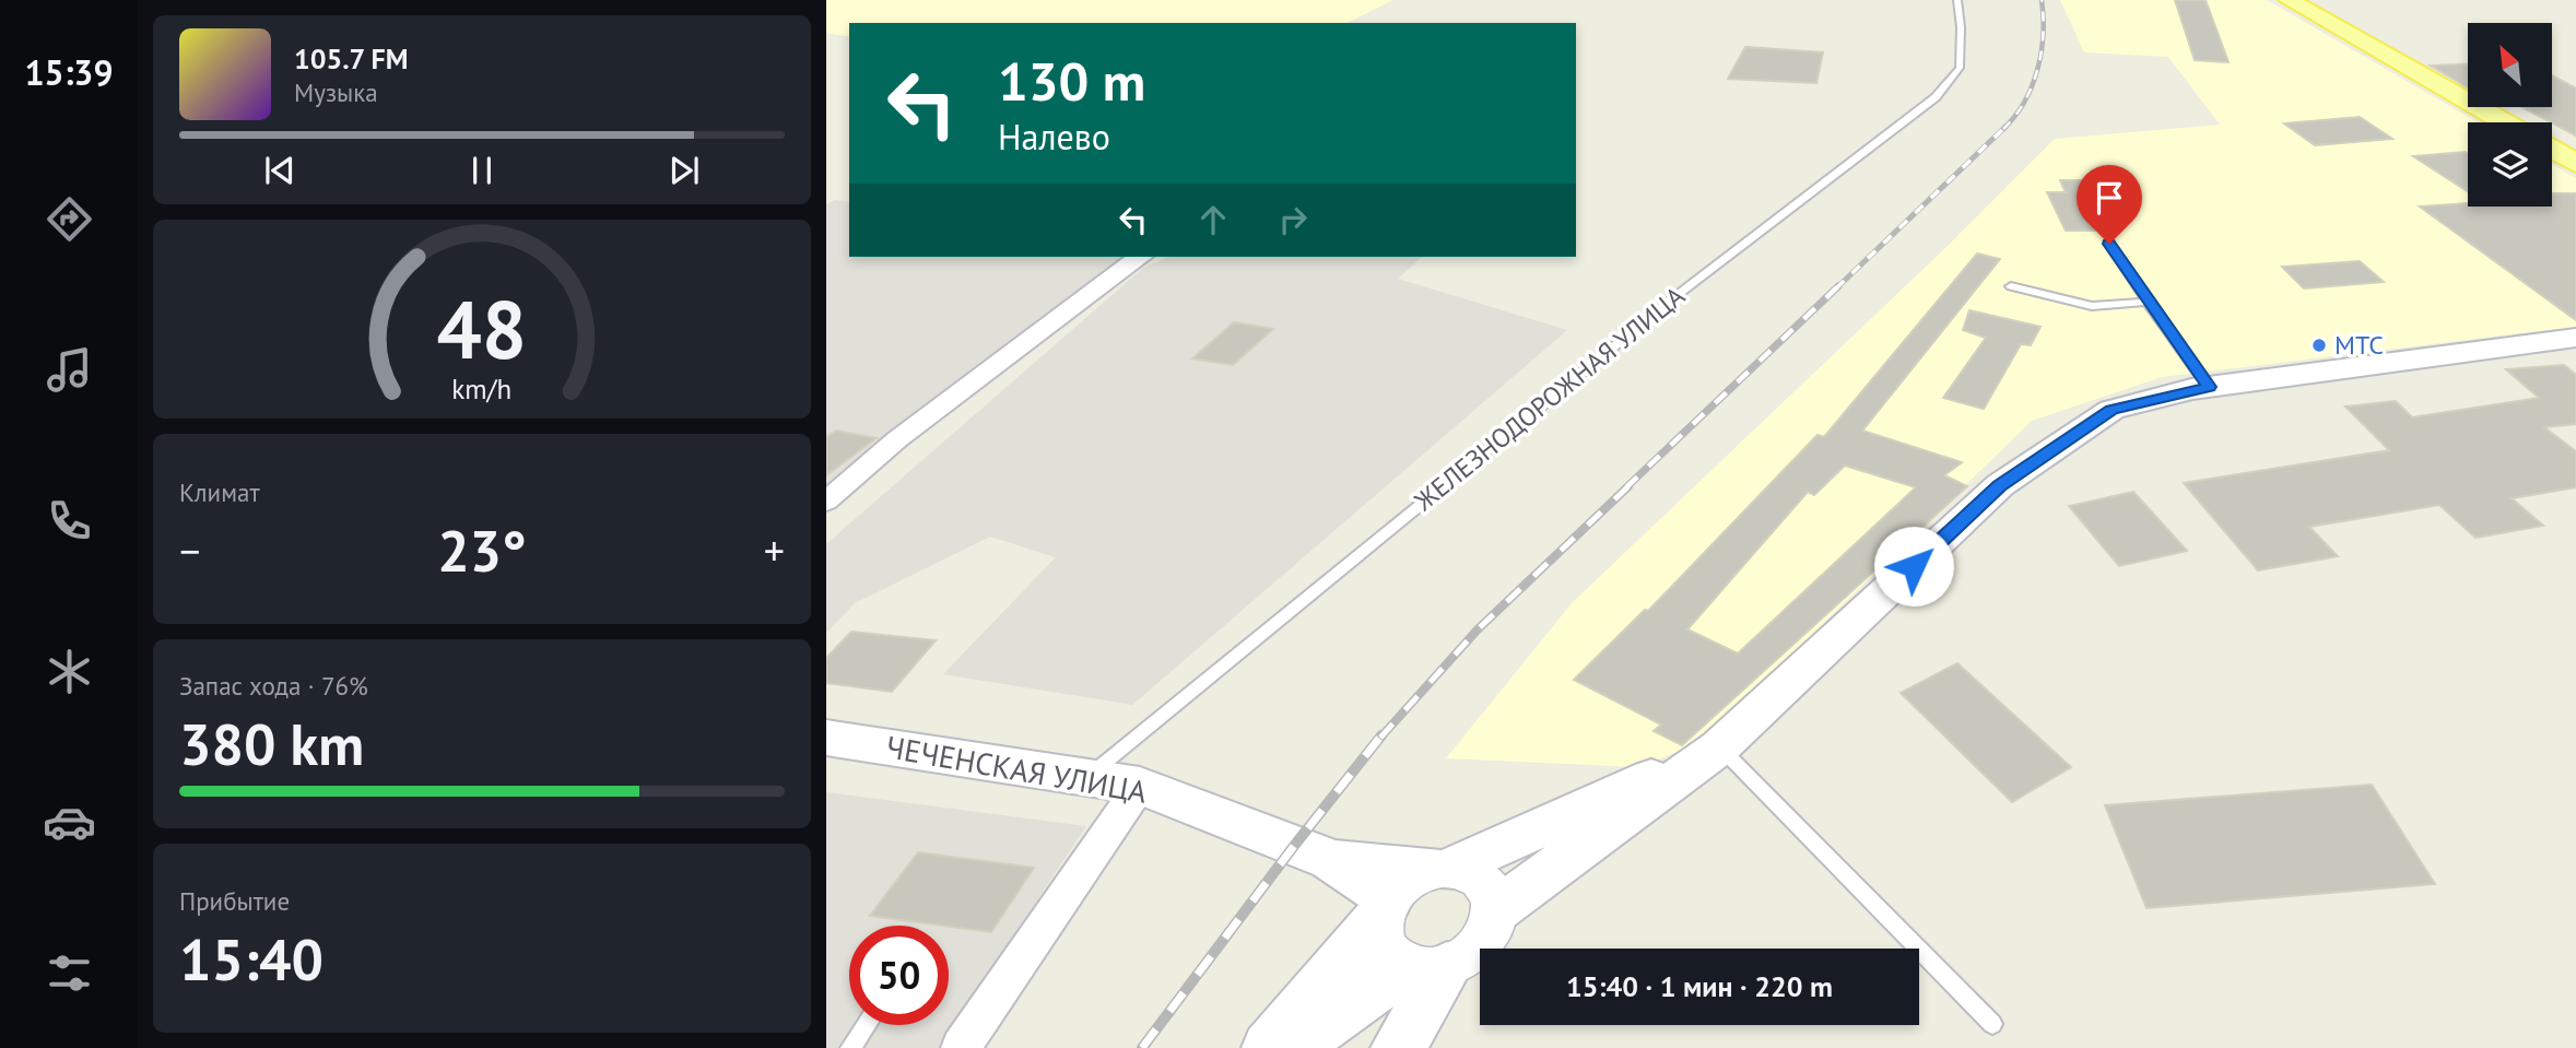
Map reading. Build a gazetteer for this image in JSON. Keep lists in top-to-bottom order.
{
  "streets": {
    "main road": ["ЧЕЧЕНСКАЯ УЛИЦА"],
    "lane": ["ЖЕЛЕЗНОДОРОЖНАЯ УЛИЦА"]
  },
  "crossings": [
    ["ЖЕЛЕЗНОДОРОЖНАЯ УЛИЦА", "ЧЕЧЕНСКАЯ УЛИЦА"]
  ],
  "places": ["МТС"],
  "north": "top left",
  "page": {
    "tabs": "15:39",
    "turn": ["130 m", "Налево"],
    "song": ["105.7 FM", "Музыка"],
    "tile": [
      "Климат",
      ["Запас хода · 76%", "380 km"],
      ["Прибытие", "15:40"]
    ],
    "heat": ["−", "23°", "+"],
    "limit": "50",
    "trip": "15:40 · 1 мин · 220 m",
    "gauge": ["48", "km/h"]
  }
}
